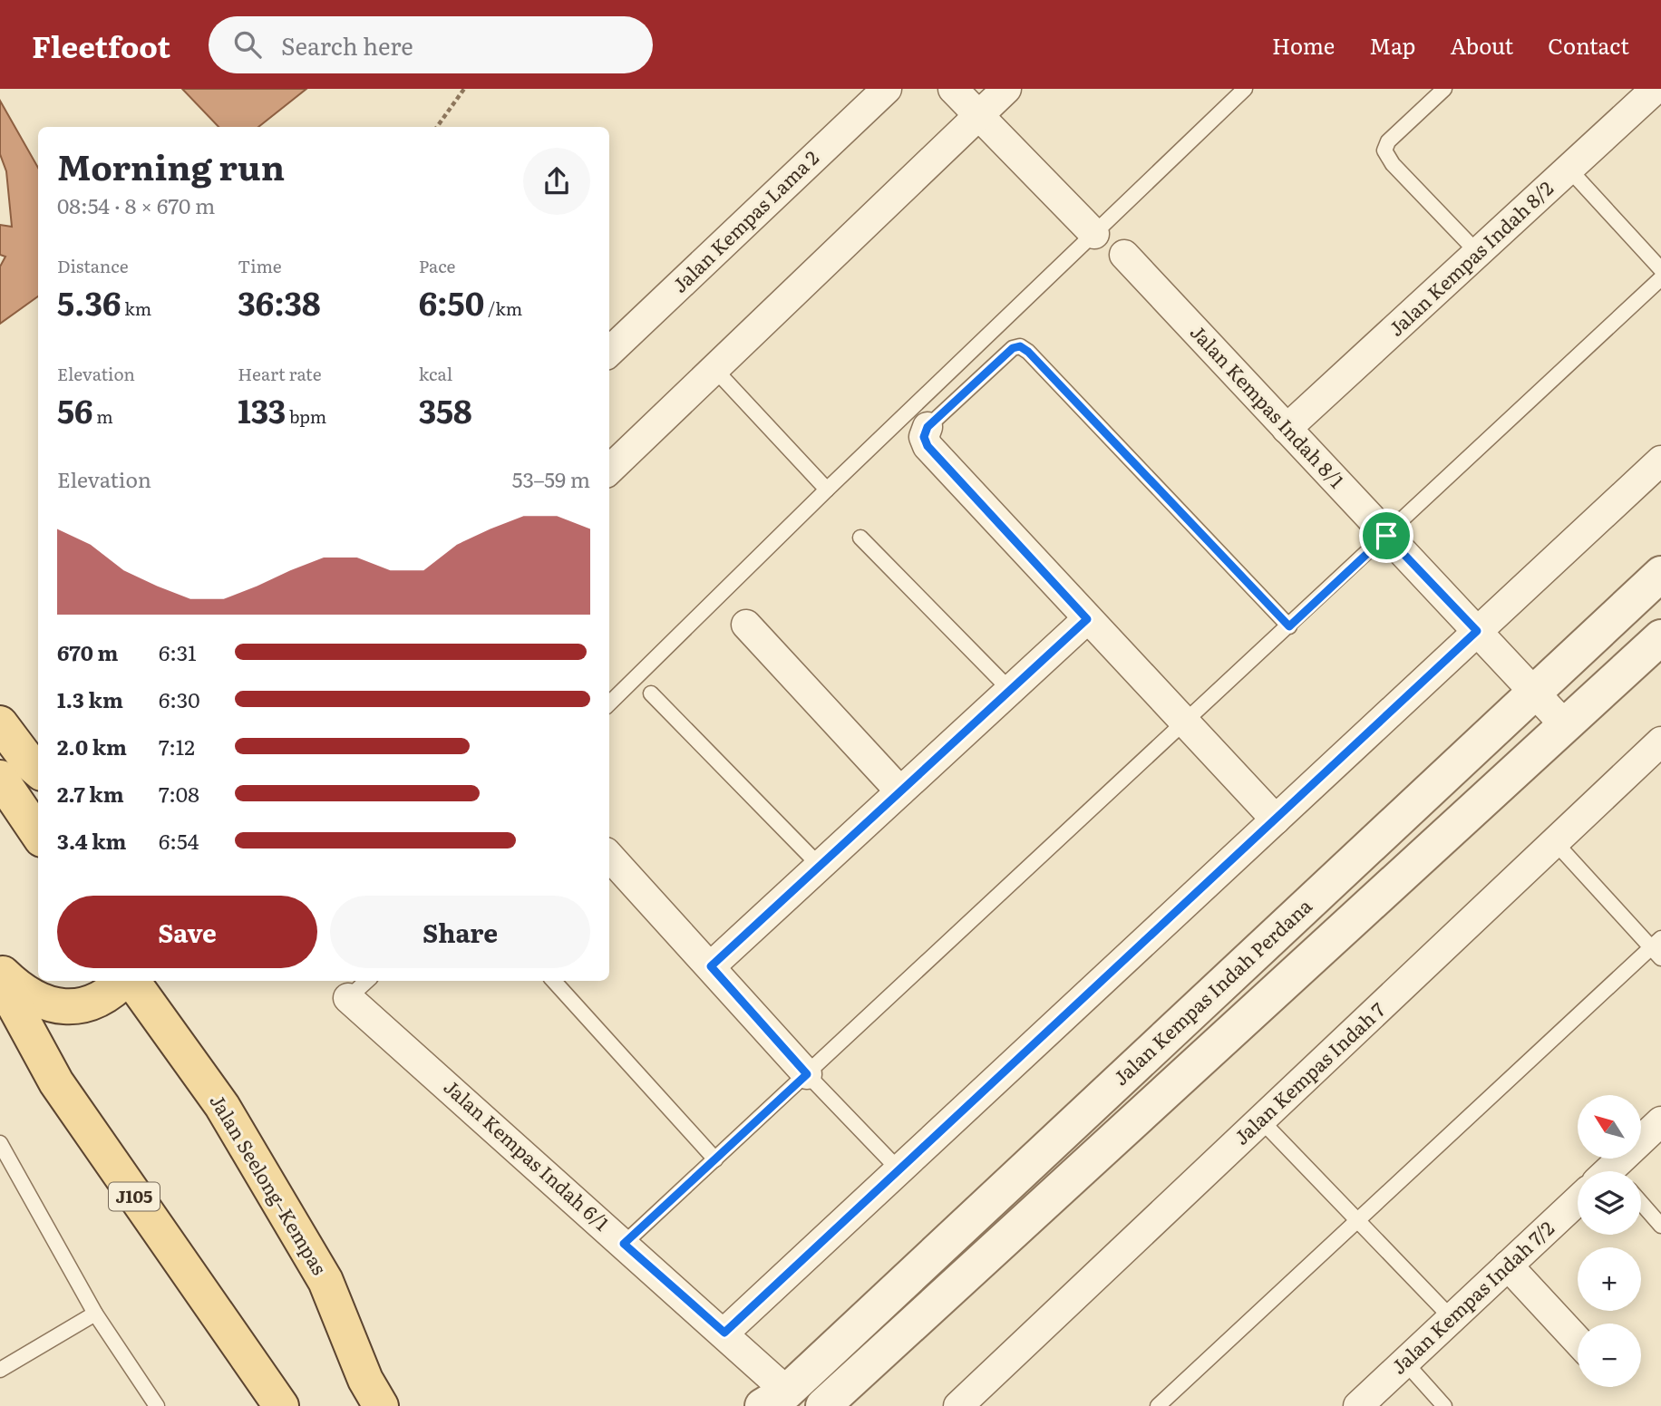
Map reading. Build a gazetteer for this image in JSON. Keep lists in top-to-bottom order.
{
  "streets": {
    "main road": ["Jalan Seelong–Kempas", "J105"],
    "street": [
      "Jalan Kempas Lama 2",
      "Jalan Kempas Indah 8/2",
      "Jalan Kempas Indah 8/1",
      "Jalan Kempas Indah Perdana",
      "Jalan Kempas Indah 7",
      "Jalan Kempas Indah 6/1",
      "Jalan Kempas Indah 7/2"
    ]
  },
  "crossings": [
    ["Jalan Kempas Indah 8/2", "Jalan Kempas Indah 8/1"],
    ["Jalan Kempas Indah 8/1", "Jalan Kempas Indah Perdana"],
    ["Jalan Kempas Indah Perdana", "Jalan Kempas Indah 6/1"]
  ],
  "north": "top left",
  "page": {
    "header": "Fleetfoot",
    "search": "Search here",
    "nav": [
      "Home",
      "Map",
      "About",
      "Contact"
    ],
    "heading": ["Morning run", "08:54 · 8 × 670 m"],
    "stats": [
      ["Distance", "5.36 km"],
      ["Time", "36:38"],
      ["Pace", "6:50 /km"],
      ["Elevation", "56 m"],
      ["Heart rate", "133 bpm"],
      ["kcal", "358"]
    ],
    "chart": ["Elevation", "53–59 m"],
    "list": [
      {
        "name": "670 m",
        "note": "6:31"
      },
      {
        "name": "1.3 km",
        "note": "6:30"
      },
      {
        "name": "2.0 km",
        "note": "7:12"
      },
      {
        "name": "2.7 km",
        "note": "7:08"
      },
      {
        "name": "3.4 km",
        "note": "6:54"
      }
    ],
    "buttons": ["Save", "Share"],
    "map_buttons": ["+", "−"]
  }
}
